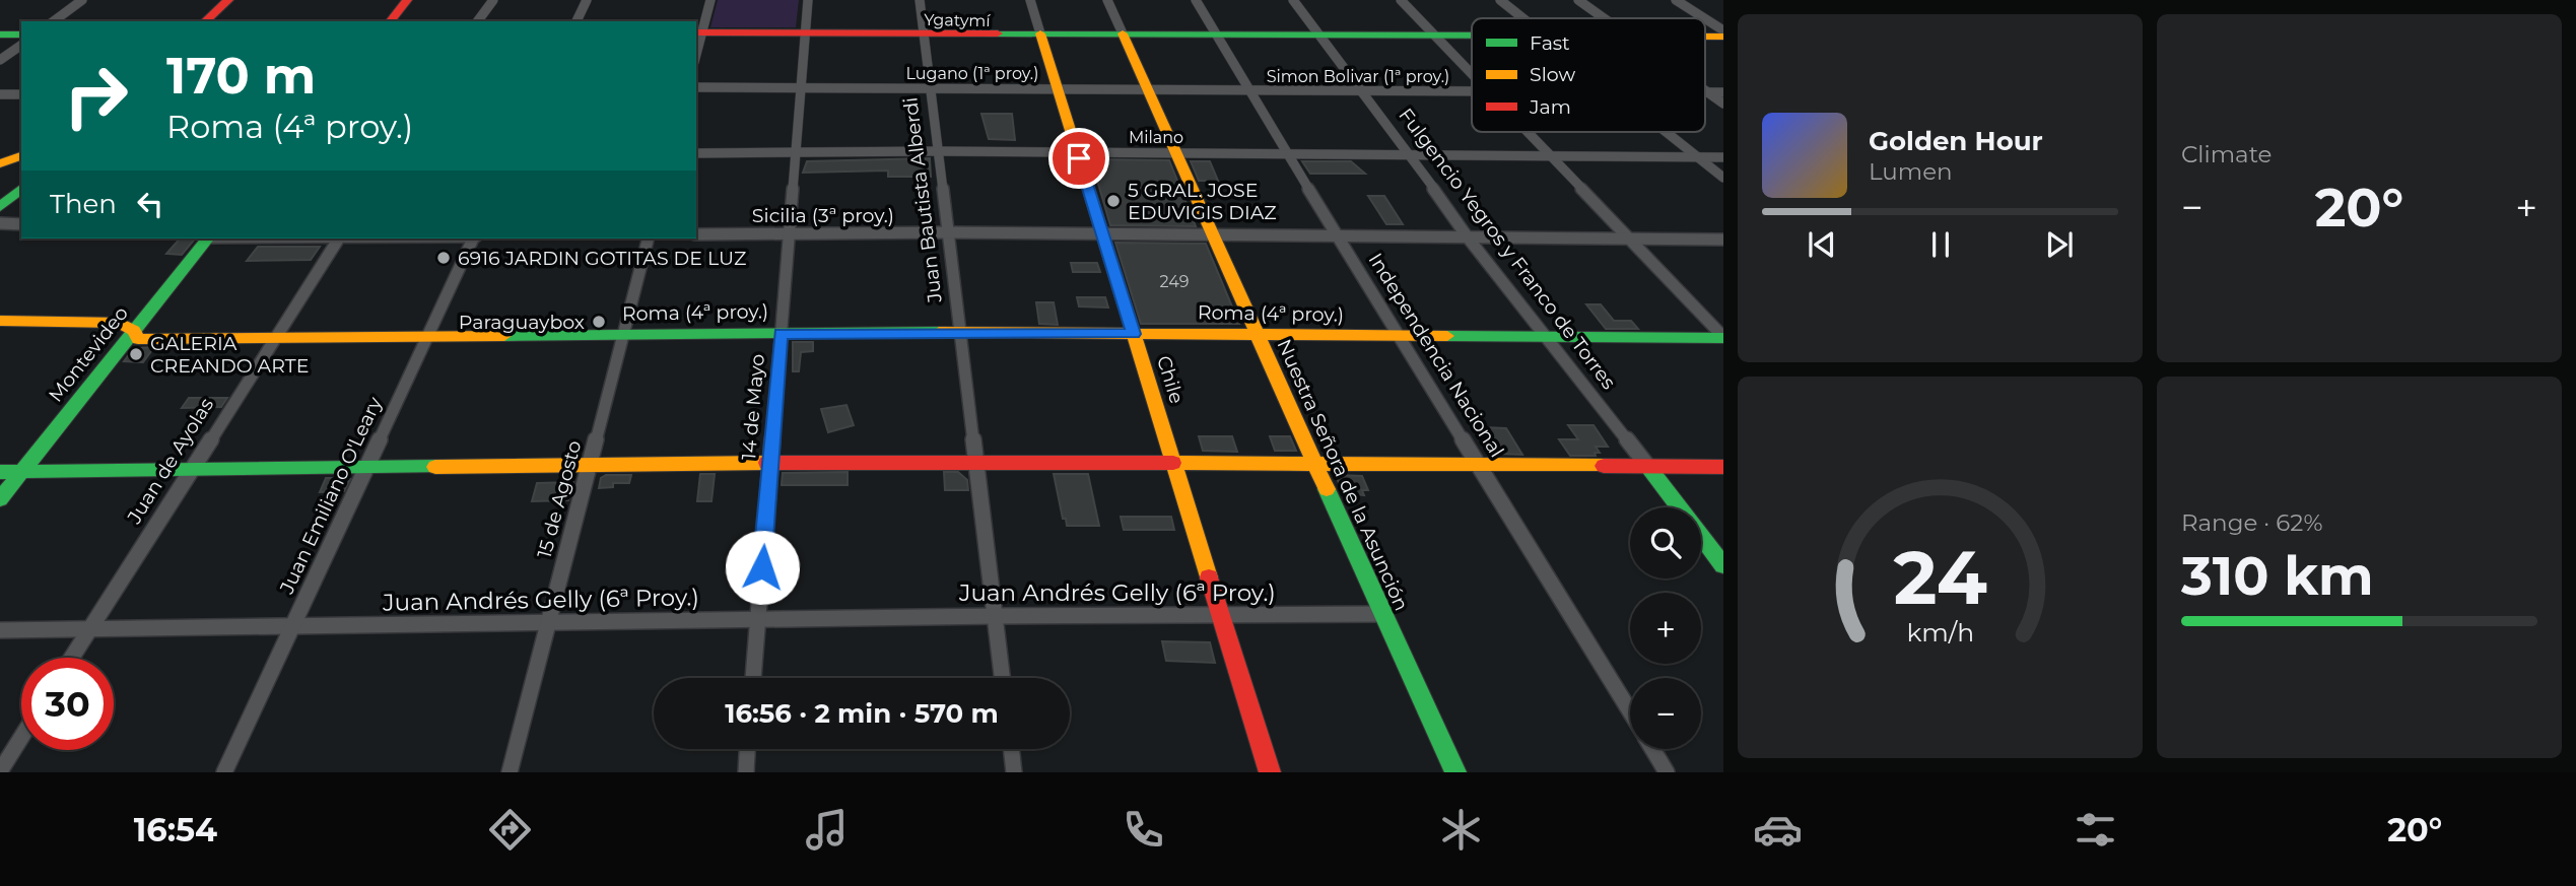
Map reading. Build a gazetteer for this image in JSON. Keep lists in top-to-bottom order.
{
  "streets": {
    "street": [
      "Ygatymí",
      "Lugano (1ª proy.)",
      "Simon Bolivar (1ª proy.)",
      "Milano",
      "Juan Bautista Alberdi",
      "Sicilia (3ª proy.)",
      "Fulgencio Yegros y Franco de Torres",
      "Roma (4ª proy.)",
      "Montevideo",
      "Independencia Nacional",
      "Chile",
      "14 de Mayo",
      "Juan de Ayolas",
      "Nuestra Señora de la Asunción",
      "Juan Emiliano O'Leary",
      "15 de Agosto",
      "Juan Andrés Gelly (6ª Proy.)"
    ]
  },
  "crossings": [
    ["Ygatymí", "Juan Bautista Alberdi"],
    ["Ygatymí", "Fulgencio Yegros y Franco de Torres"],
    ["Ygatymí", "Independencia Nacional"],
    ["Ygatymí", "Chile"],
    ["Ygatymí", "14 de Mayo"],
    ["Ygatymí", "Nuestra Señora de la Asunción"],
    ["Lugano (1ª proy.)", "Simon Bolivar (1ª proy.)"],
    ["Lugano (1ª proy.)", "Juan Bautista Alberdi"],
    ["Lugano (1ª proy.)", "Independencia Nacional"],
    ["Lugano (1ª proy.)", "Chile"],
    ["Lugano (1ª proy.)", "14 de Mayo"],
    ["Lugano (1ª proy.)", "Nuestra Señora de la Asunción"],
    ["Simon Bolivar (1ª proy.)", "Fulgencio Yegros y Franco de Torres"],
    ["Simon Bolivar (1ª proy.)", "Independencia Nacional"],
    ["Milano", "Juan Bautista Alberdi"],
    ["Milano", "Fulgencio Yegros y Franco de Torres"],
    ["Milano", "Independencia Nacional"],
    ["Milano", "Chile"],
    ["Milano", "14 de Mayo"],
    ["Milano", "Nuestra Señora de la Asunción"],
    ["Juan Bautista Alberdi", "Sicilia (3ª proy.)"],
    ["Juan Bautista Alberdi", "Roma (4ª proy.)"],
    ["Juan Bautista Alberdi", "Juan Andrés Gelly (6ª Proy.)"],
    ["Sicilia (3ª proy.)", "Fulgencio Yegros y Franco de Torres"],
    ["Sicilia (3ª proy.)", "Independencia Nacional"],
    ["Sicilia (3ª proy.)", "Chile"],
    ["Sicilia (3ª proy.)", "14 de Mayo"],
    ["Sicilia (3ª proy.)", "Nuestra Señora de la Asunción"],
    ["Fulgencio Yegros y Franco de Torres", "Roma (4ª proy.)"],
    ["Roma (4ª proy.)", "Montevideo"],
    ["Roma (4ª proy.)", "Independencia Nacional"],
    ["Roma (4ª proy.)", "Chile"],
    ["Roma (4ª proy.)", "14 de Mayo"],
    ["Roma (4ª proy.)", "Juan de Ayolas"],
    ["Roma (4ª proy.)", "Nuestra Señora de la Asunción"],
    ["Roma (4ª proy.)", "Juan Emiliano O'Leary"],
    ["Roma (4ª proy.)", "15 de Agosto"],
    ["Chile", "Juan Andrés Gelly (6ª Proy.)"],
    ["14 de Mayo", "Juan Andrés Gelly (6ª Proy.)"],
    ["Juan de Ayolas", "Juan Andrés Gelly (6ª Proy.)"],
    ["Nuestra Señora de la Asunción", "Juan Andrés Gelly (6ª Proy.)"],
    ["Juan Emiliano O'Leary", "Juan Andrés Gelly (6ª Proy.)"],
    ["15 de Agosto", "Juan Andrés Gelly (6ª Proy.)"]
  ],
  "places": [
    "5 GRAL. JOSE EDUVIGIS DIAZ",
    "6916 JARDIN GOTITAS DE LUZ",
    "Paraguaybox",
    "GALERIA CREANDO ARTE"
  ],
  "house_numbers": ["249"],
  "legend": ["Fast", "Slow", "Jam"],
  "page": {
    "tile": [
      "Climate",
      ["Range · 62%", "310 km"]
    ],
    "turn": ["170 m", "Roma (4ª proy.)"],
    "song": ["Golden Hour", "Lumen"],
    "then": "Then",
    "heat": ["−", "20°", "+"],
    "map_buttons": ["+", "−"],
    "limit": "30",
    "trip": "16:56 · 2 min · 570 m",
    "tabs": ["16:54", "20°"],
    "gauge": ["24", "km/h"]
  }
}
